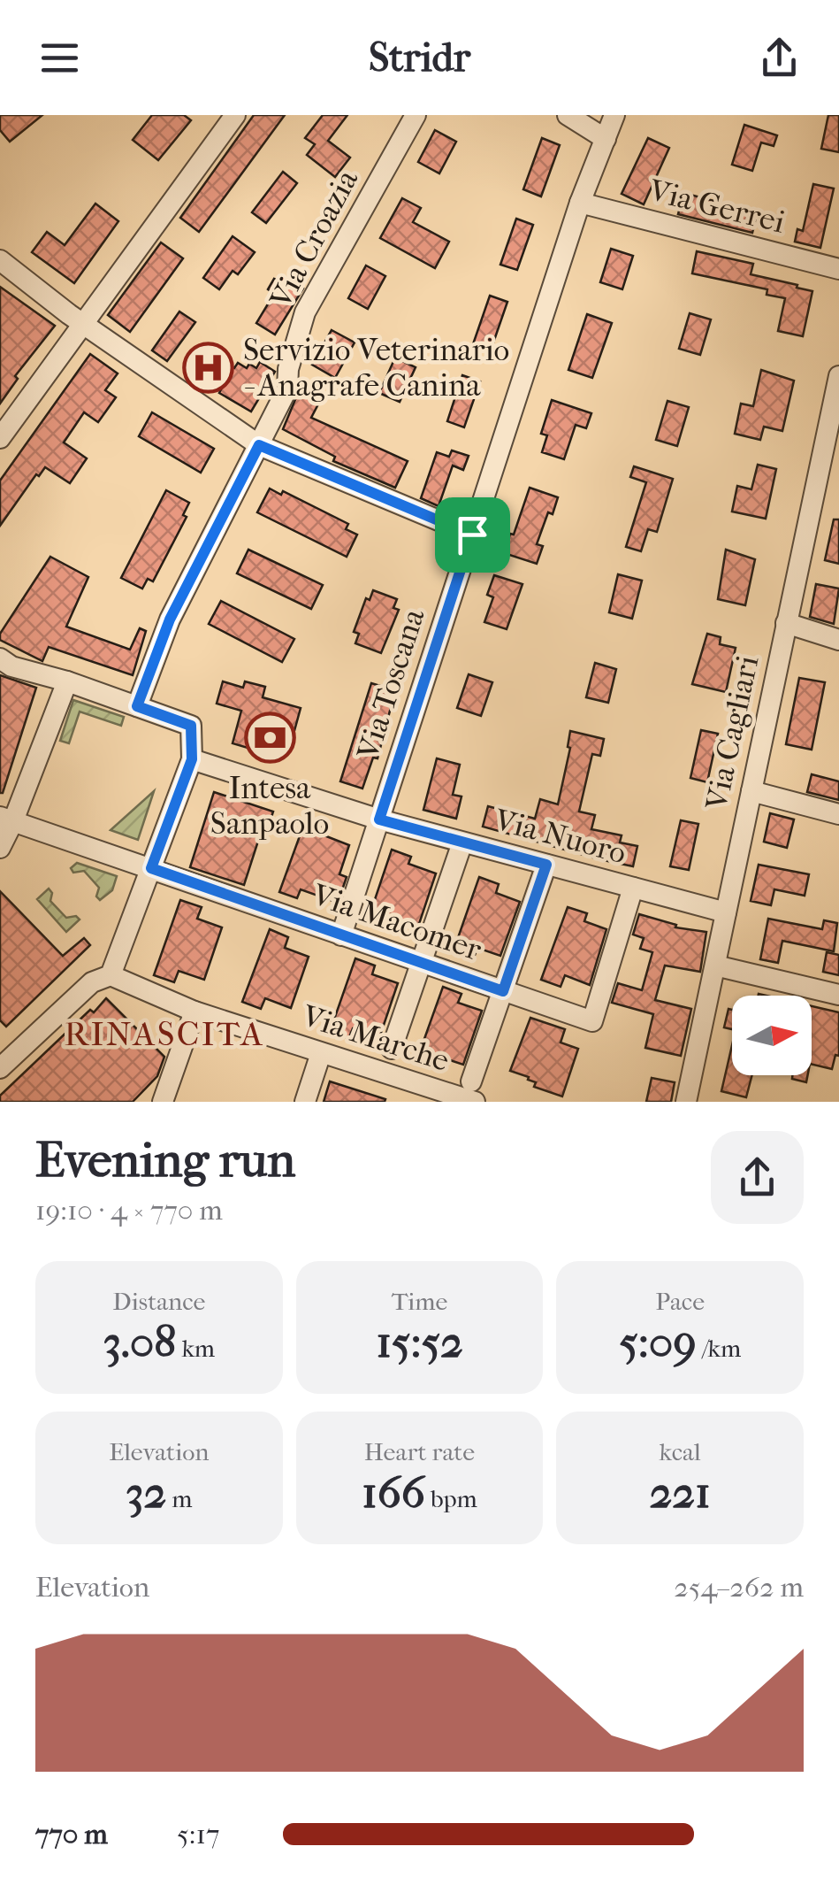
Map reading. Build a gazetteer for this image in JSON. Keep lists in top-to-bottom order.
{
  "streets": {
    "street": [
      "Via Gerrei",
      "Via Croazia",
      "Via Toscana",
      "Via Cagliari",
      "Via Nuoro",
      "Via Macomer",
      "Via Marche"
    ]
  },
  "crossings": [
    ["Via Gerrei", "Via Toscana"],
    ["Via Toscana", "Via Nuoro"],
    ["Via Cagliari", "Via Nuoro"],
    ["Via Nuoro", "Via Macomer"]
  ],
  "districts": ["RINASCITA"],
  "places": {
    "hospital": ["Servizio Veterinario - Anagrafe Canina"],
    "bank": ["Intesa Sanpaolo"]
  },
  "north": "right",
  "page": {
    "header": "Stridr",
    "heading": ["Evening run", "19:10 · 4 × 770 m"],
    "stats": [
      ["Distance", "3.08 km"],
      ["Time", "15:52"],
      ["Pace", "5:09 /km"],
      ["Elevation", "32 m"],
      ["Heart rate", "166 bpm"],
      ["kcal", "221"]
    ],
    "chart": ["Elevation", "254–262 m"],
    "list": [
      {
        "name": "770 m",
        "note": "5:17"
      }
    ]
  }
}
